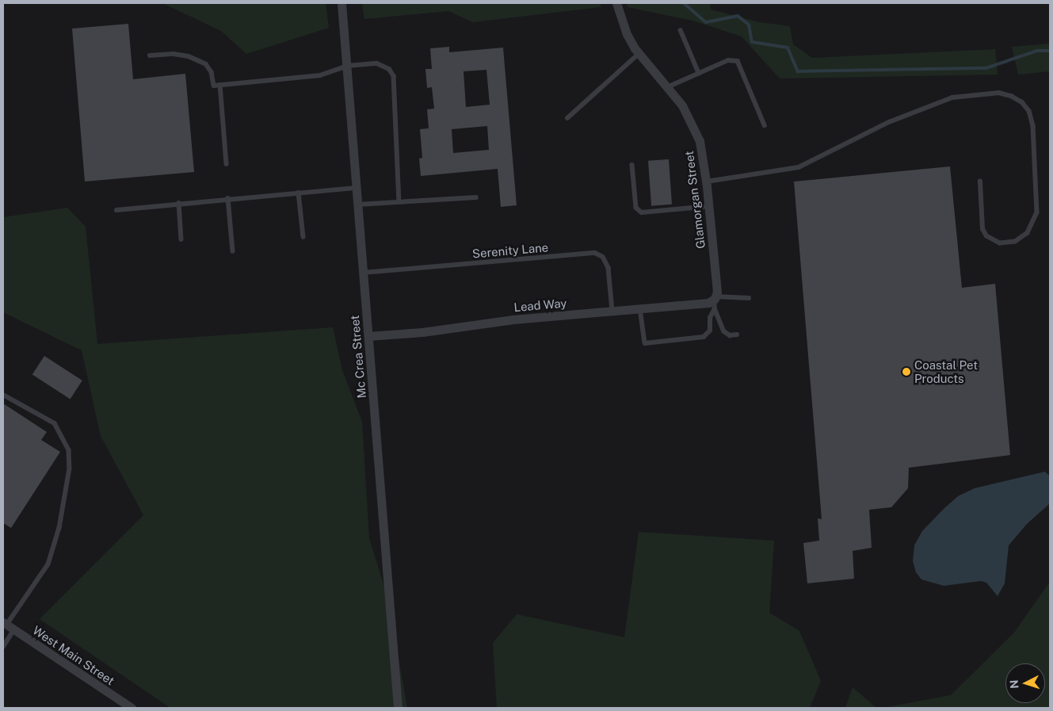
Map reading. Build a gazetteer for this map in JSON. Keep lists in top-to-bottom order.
{
  "streets": {
    "street": [
      "Glamorgan Street",
      "Lead Way",
      "Mc Crea Street",
      "West Main Street"
    ],
    "lane": ["Serenity Lane"]
  },
  "crossings": [
    ["Glamorgan Street", "Lead Way"],
    ["Serenity Lane", "Lead Way"],
    ["Serenity Lane", "Mc Crea Street"],
    ["Lead Way", "Mc Crea Street"]
  ],
  "places": ["Coastal Pet Products"],
  "north": "left"
}
